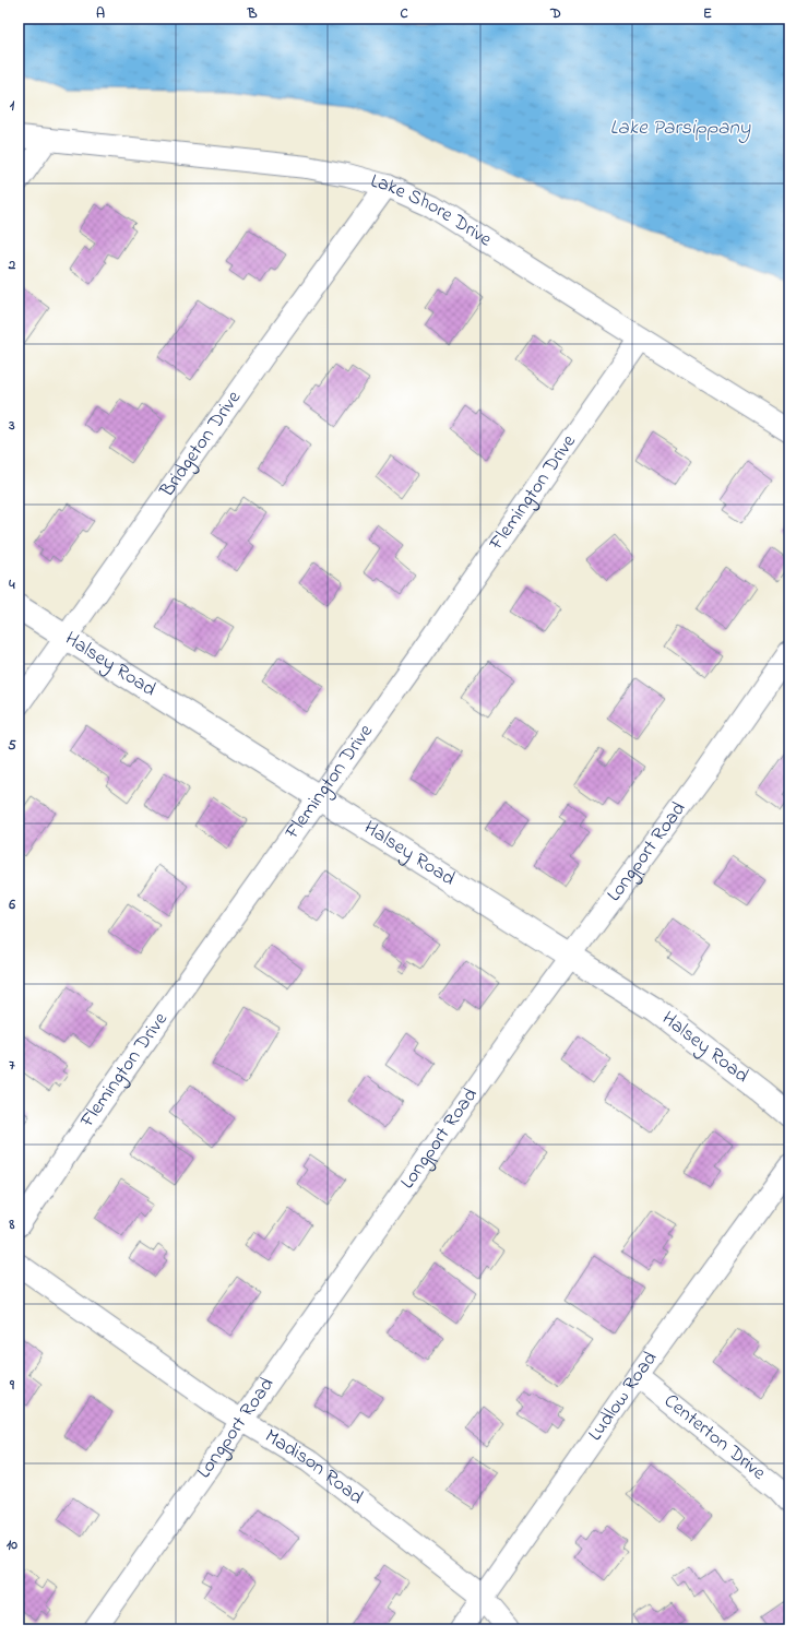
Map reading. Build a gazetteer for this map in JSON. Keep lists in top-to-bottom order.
{
  "streets": {
    "street": [
      "Lake Shore Drive",
      "Bridgeton Drive",
      "Flemington Drive",
      "Halsey Road",
      "Longport Road",
      "Ludlow Road",
      "Centerton Drive",
      "Madison Road"
    ]
  },
  "crossings": [
    ["Lake Shore Drive", "Bridgeton Drive"],
    ["Lake Shore Drive", "Flemington Drive"],
    ["Bridgeton Drive", "Halsey Road"],
    ["Flemington Drive", "Halsey Road"],
    ["Halsey Road", "Longport Road"],
    ["Longport Road", "Madison Road"],
    ["Ludlow Road", "Centerton Drive"],
    ["Ludlow Road", "Madison Road"]
  ],
  "water": ["Lake Parsippany"],
  "grid": {
    "columns": [
      "A",
      "B",
      "C",
      "D",
      "E"
    ],
    "rows": [
      "1",
      "2",
      "3",
      "4",
      "5",
      "6",
      "7",
      "8",
      "9",
      "10"
    ]
  }
}
